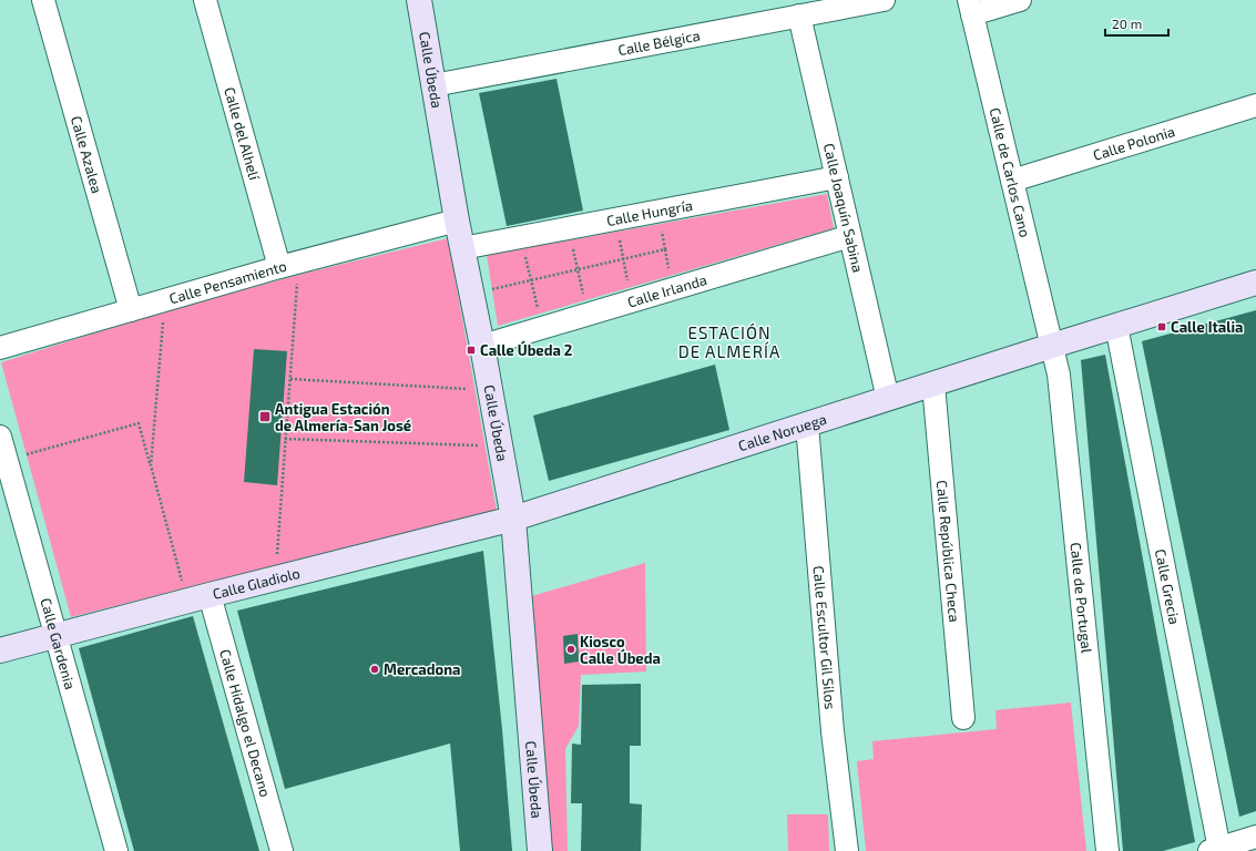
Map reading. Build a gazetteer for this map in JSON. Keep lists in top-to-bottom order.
{
  "streets": {
    "street": [
      "Calle Bélgica",
      "Calle Úbeda",
      "Calle del Alhelí",
      "Calle Polonia",
      "Calle Azalea",
      "Calle de Carlos Cano",
      "Calle Joaquín Sabina",
      "Calle Hungría",
      "Calle Pensamiento",
      "Calle Irlanda",
      "Calle Noruega",
      "Calle República Checa",
      "Calle Gladiolo",
      "Calle Grecia",
      "Calle de Portugal",
      "Calle Escultor Gil Silos",
      "Calle Gardenia",
      "Calle Hidalgo el Decano"
    ]
  },
  "crossings": [
    ["Calle Bélgica", "Calle Úbeda"],
    ["Calle Bélgica", "Calle Joaquín Sabina"],
    ["Calle Úbeda", "Calle Hungría"],
    ["Calle Úbeda", "Calle Pensamiento"],
    ["Calle Úbeda", "Calle Irlanda"],
    ["Calle Úbeda", "Calle Noruega"],
    ["Calle Úbeda", "Calle Gladiolo"],
    ["Calle del Alhelí", "Calle Pensamiento"],
    ["Calle Polonia", "Calle de Carlos Cano"],
    ["Calle Azalea", "Calle Pensamiento"],
    ["Calle de Carlos Cano", "Calle Noruega"],
    ["Calle de Carlos Cano", "Calle de Portugal"],
    ["Calle Joaquín Sabina", "Calle Hungría"],
    ["Calle Joaquín Sabina", "Calle Irlanda"],
    ["Calle Joaquín Sabina", "Calle Noruega"],
    ["Calle Noruega", "Calle República Checa"],
    ["Calle Noruega", "Calle Gladiolo"],
    ["Calle Noruega", "Calle de Portugal"],
    ["Calle Noruega", "Calle Escultor Gil Silos"],
    ["Calle Gladiolo", "Calle Gardenia"],
    ["Calle Gladiolo", "Calle Hidalgo el Decano"]
  ],
  "districts": ["ESTACIÓN DE ALMERÍA"],
  "places": {
    "transit": ["Calle Italia", "Calle Úbeda 2", "Antigua Estación de Almería-San José"],
    "other": ["Kiosco Calle Úbeda", "Mercadona"]
  },
  "scale_bar": "20 m"
}
